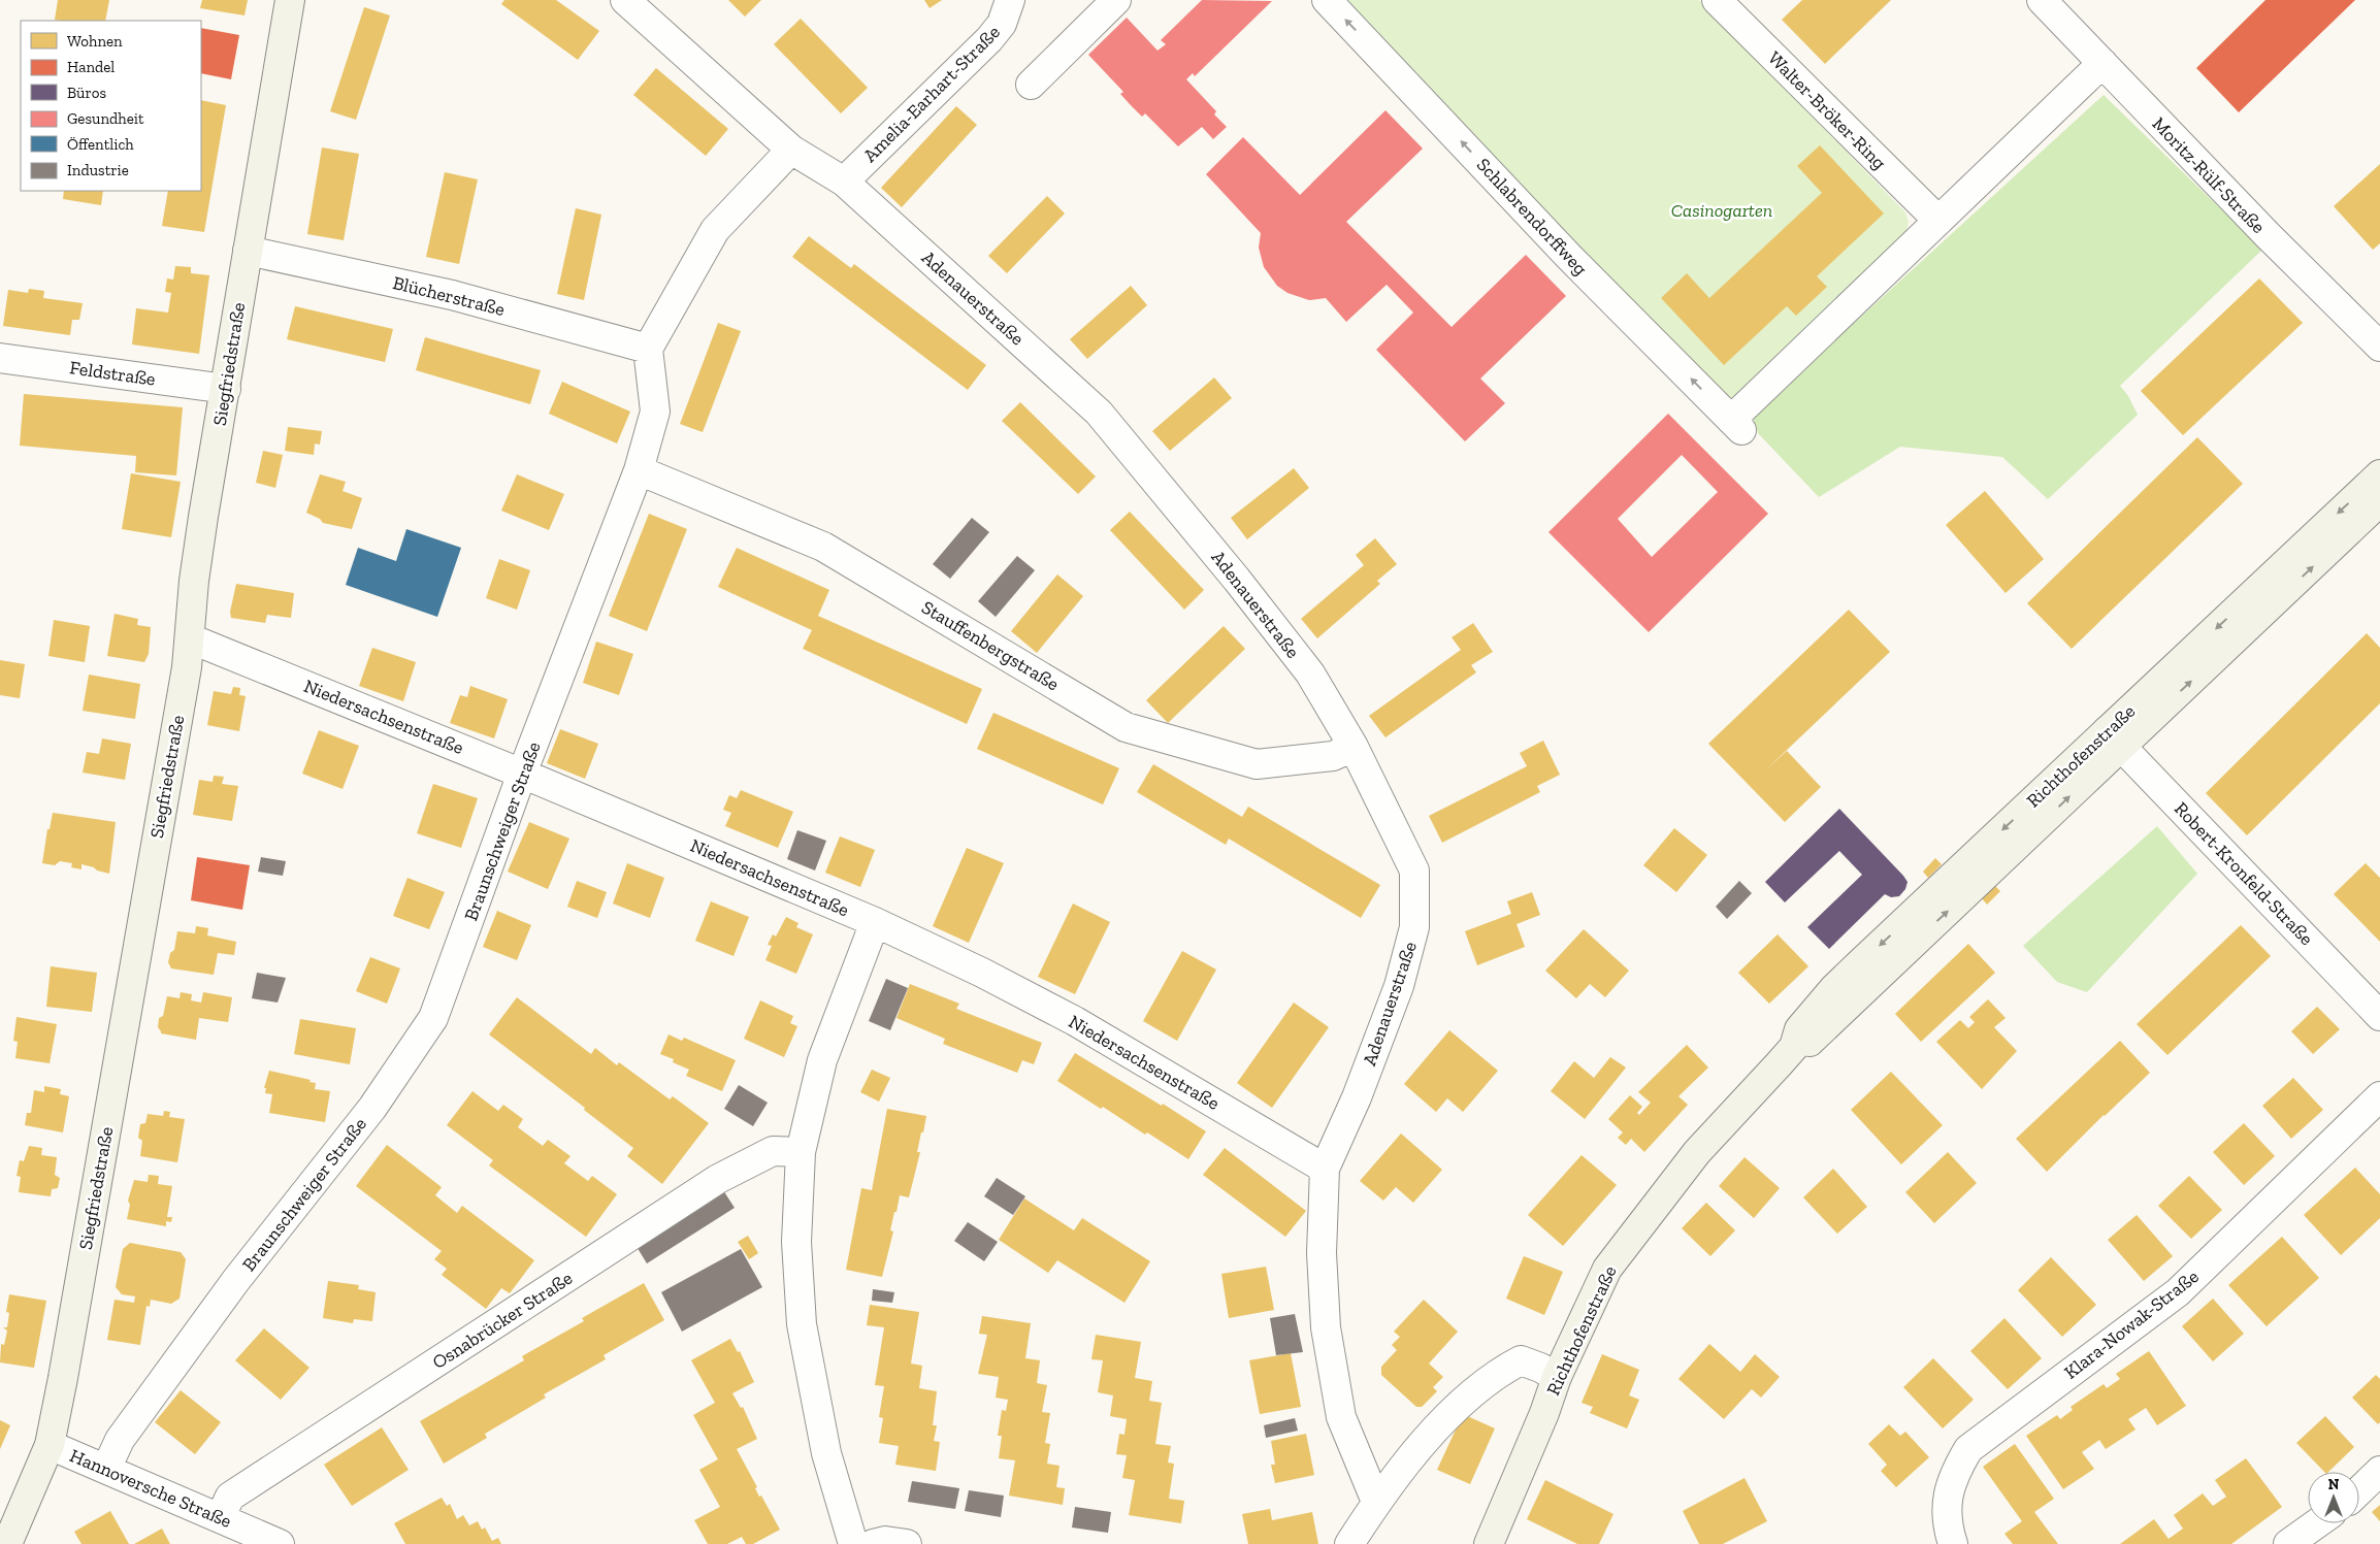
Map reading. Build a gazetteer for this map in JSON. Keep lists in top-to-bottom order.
{
  "streets": {
    "street": [
      "Amelia-Earhart-Straße",
      "Walter-Bröker-Ring",
      "Moritz-Rülf-Straße",
      "Schlabrendorffweg",
      "Blücherstraße",
      "Adenauerstraße",
      "Siegfriedstraße",
      "Feldstraße",
      "Stauffenbergstraße",
      "Niedersachsenstraße",
      "Richthofenstraße",
      "Braunschweiger Straße",
      "Robert-Kronfeld-Straße",
      "Osnabrücker Straße",
      "Klara-Nowak-Straße",
      "Hannoversche Straße"
    ]
  },
  "crossings": [
    ["Amelia-Earhart-Straße", "Adenauerstraße"],
    ["Walter-Bröker-Ring", "Schlabrendorffweg"],
    ["Blücherstraße", "Siegfriedstraße"],
    ["Blücherstraße", "Braunschweiger Straße"],
    ["Adenauerstraße", "Stauffenbergstraße"],
    ["Adenauerstraße", "Niedersachsenstraße"],
    ["Siegfriedstraße", "Feldstraße"],
    ["Siegfriedstraße", "Niedersachsenstraße"],
    ["Siegfriedstraße", "Hannoversche Straße"],
    ["Stauffenbergstraße", "Braunschweiger Straße"],
    ["Niedersachsenstraße", "Braunschweiger Straße"],
    ["Richthofenstraße", "Robert-Kronfeld-Straße"],
    ["Braunschweiger Straße", "Hannoversche Straße"],
    ["Osnabrücker Straße", "Hannoversche Straße"]
  ],
  "parks": ["Casinogarten"],
  "legend": [
    "Wohnen",
    "Handel",
    "Büros",
    "Gesundheit",
    "Öffentlich",
    "Industrie"
  ],
  "north": "top"
}
